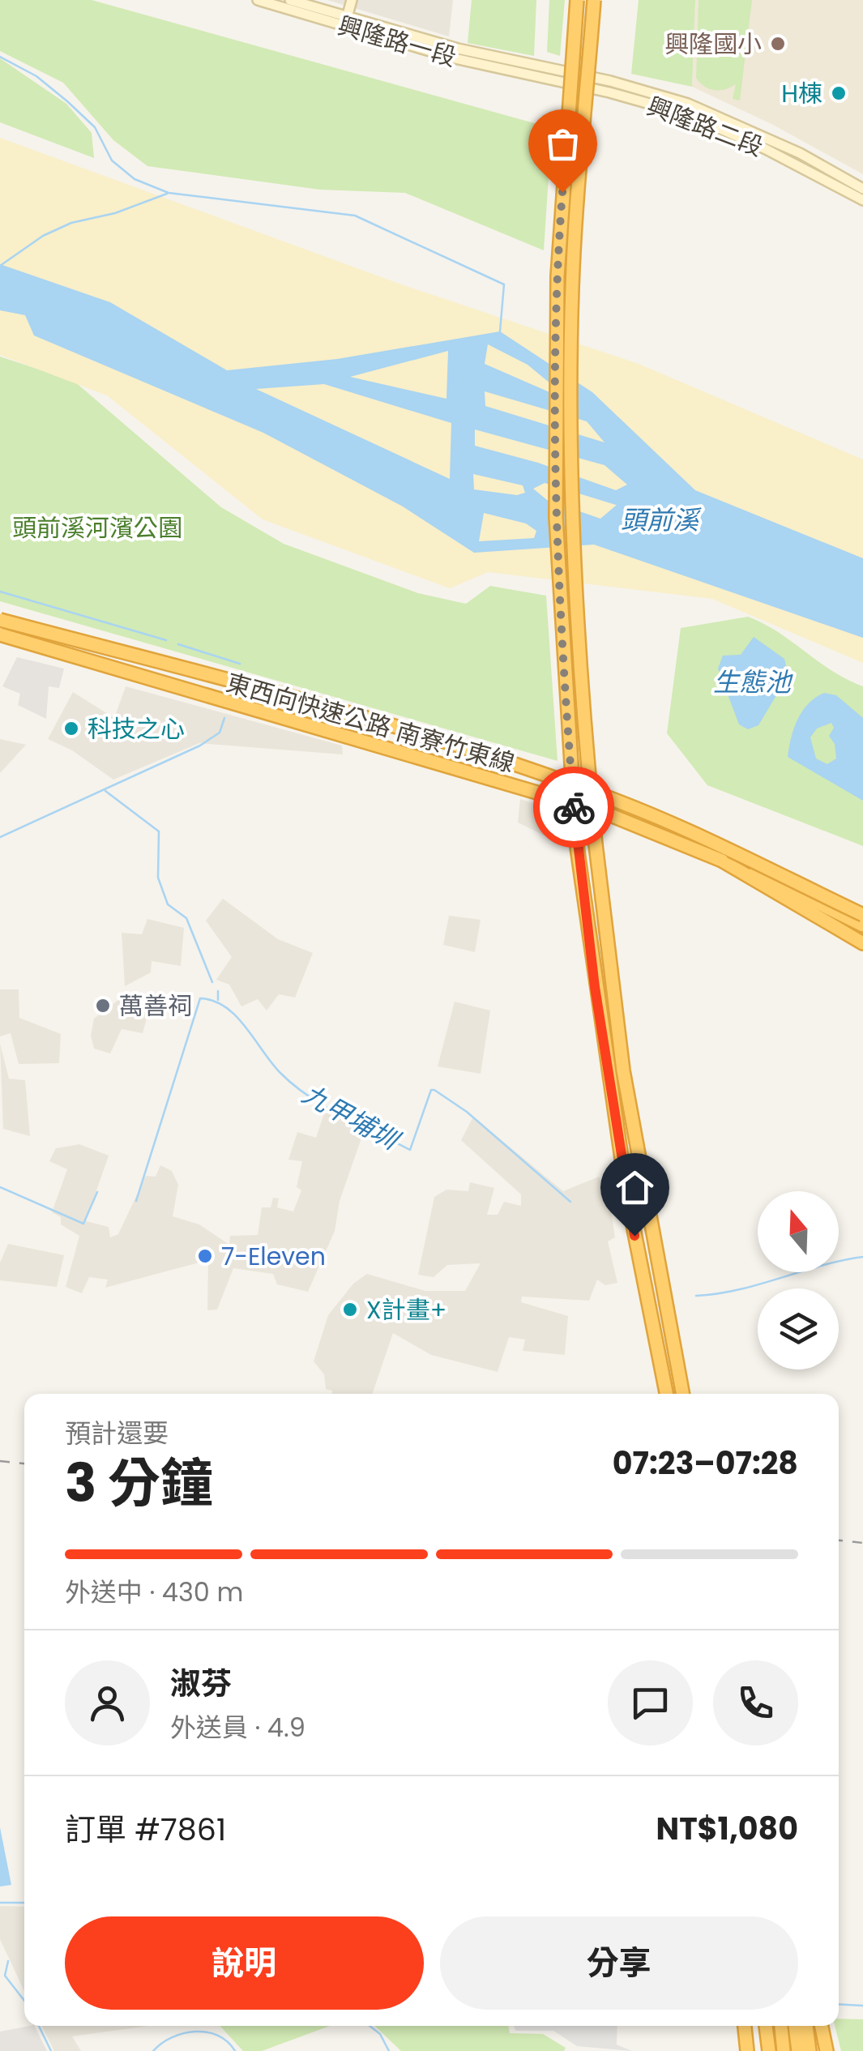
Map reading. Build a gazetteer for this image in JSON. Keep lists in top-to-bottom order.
{
  "streets": {
    "highway": ["東西向快速公路 南寮竹東線"],
    "street": ["興隆路一段", "興隆路二段"]
  },
  "crossings": [
    ["興隆路一段", "興隆路二段"]
  ],
  "water": ["頭前溪", "生態池", "九甲埔圳"],
  "parks": ["頭前溪河濱公園"],
  "places": [
    "興隆國小",
    "H棟",
    "科技之心",
    "萬善祠",
    "7-Eleven",
    "X計畫+"
  ],
  "north": "top",
  "page": {
    "heading": ["3 分鐘", "預計還要", "07:23–07:28"],
    "panel": [
      "淑芬",
      "外送員 · 4.9",
      "訂單 #7861",
      "NT$1,080"
    ],
    "bar": "外送中 · 430 m",
    "buttons": ["說明", "分享"]
  }
}
